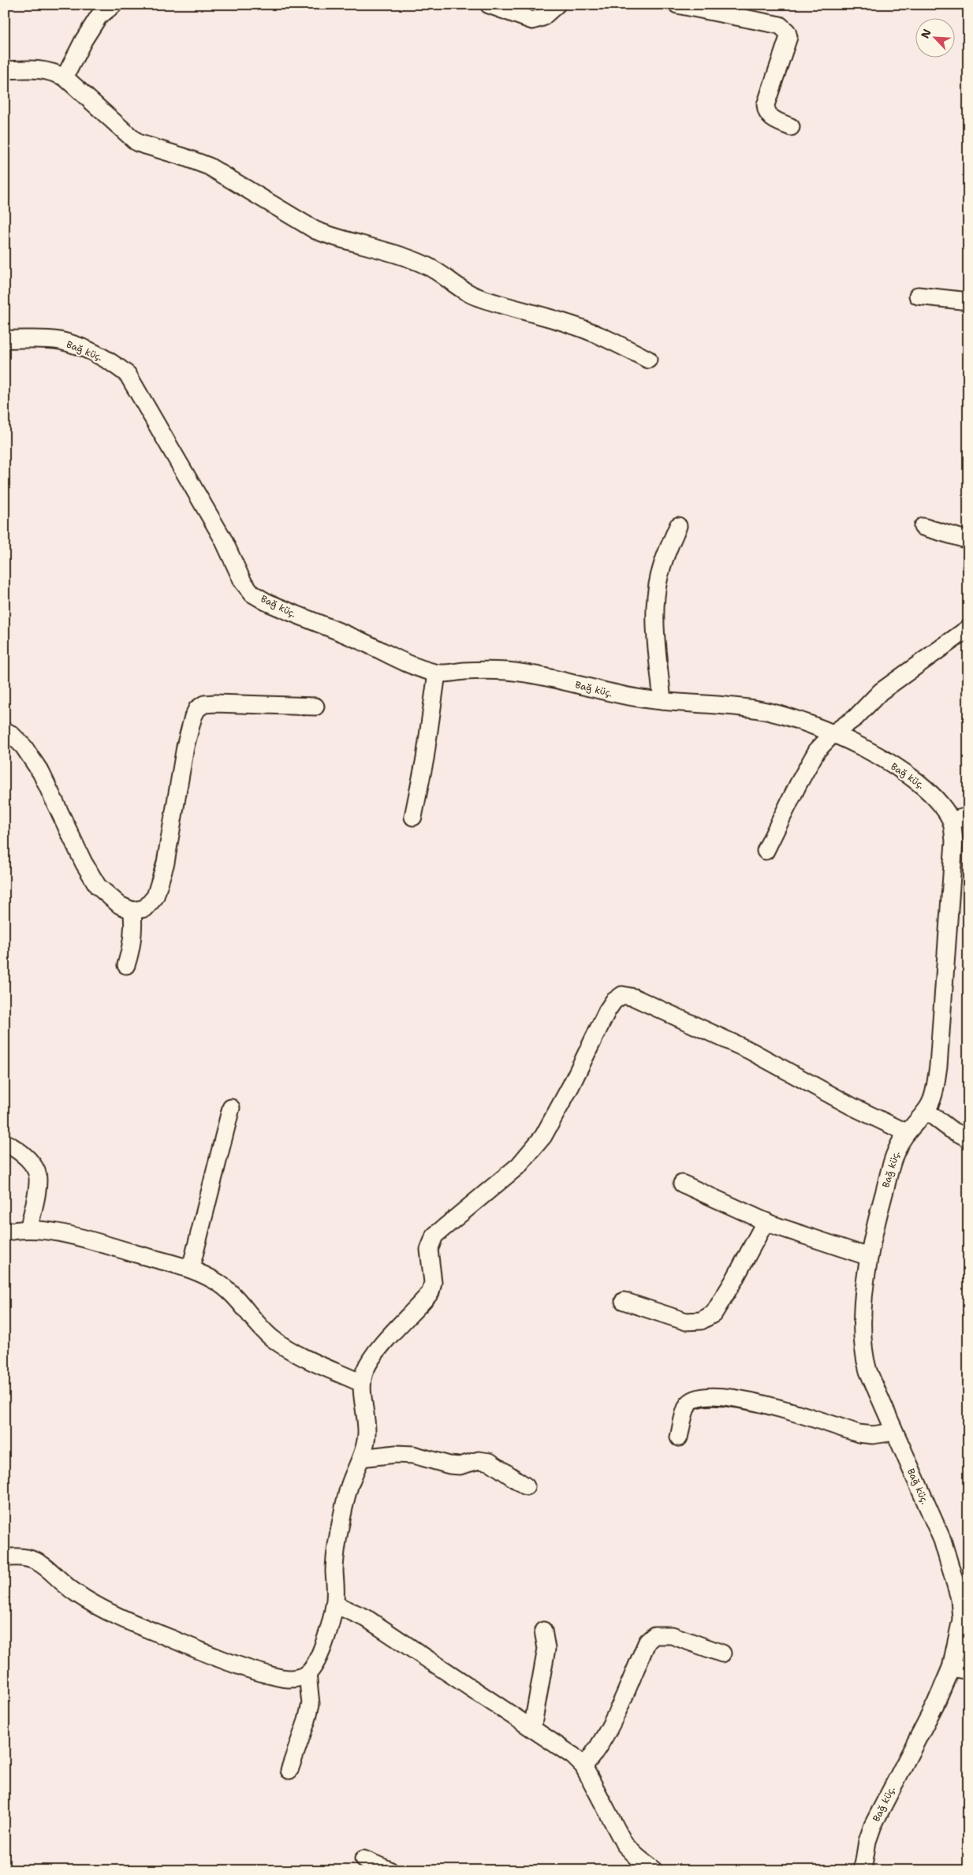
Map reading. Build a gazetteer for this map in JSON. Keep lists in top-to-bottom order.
{
  "streets": {
    "street": ["Bağ küç."]
  },
  "north": "top left"
}
